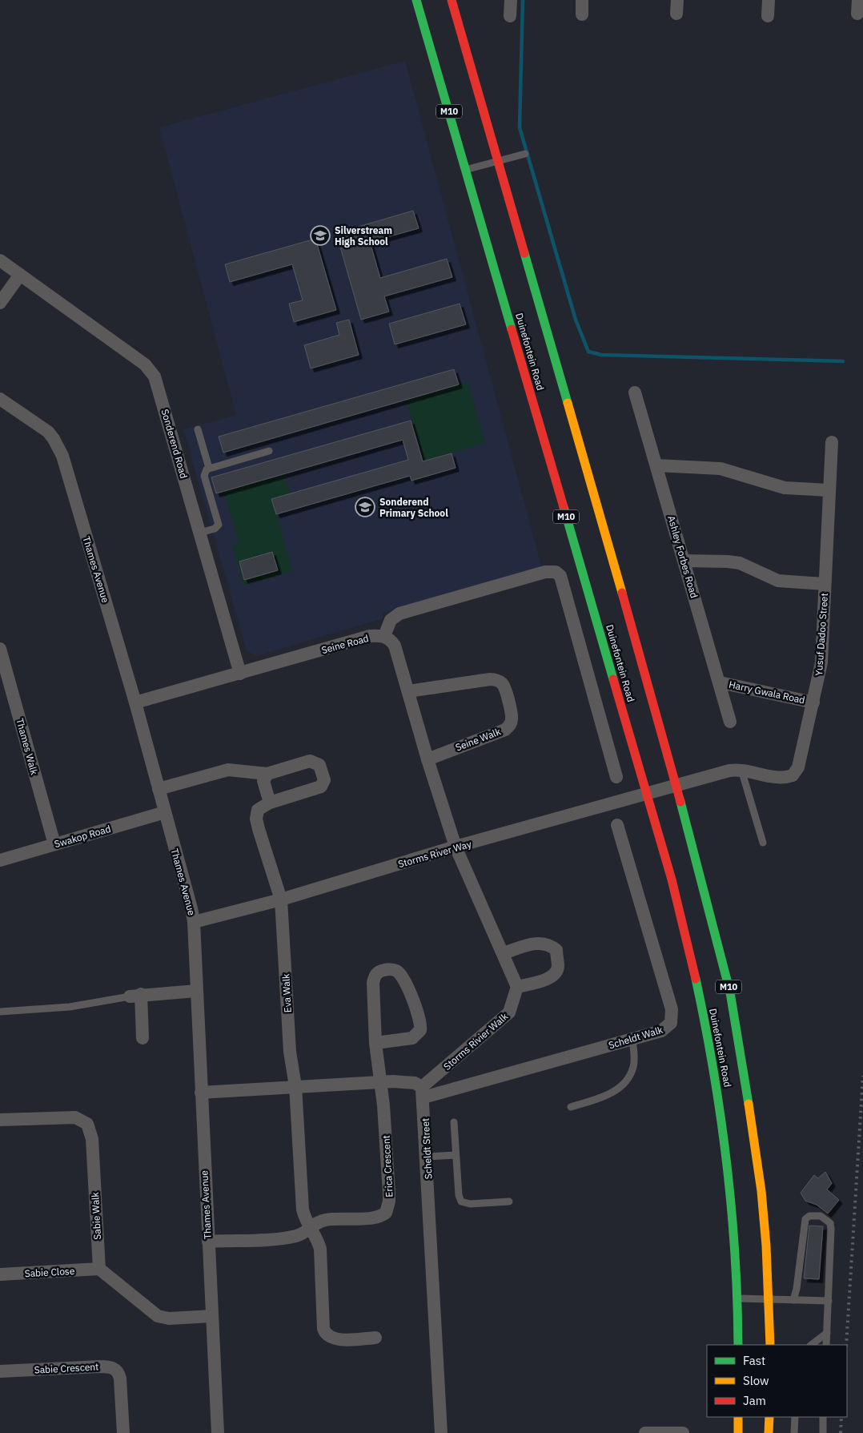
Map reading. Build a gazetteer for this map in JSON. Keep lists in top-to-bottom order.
{
  "streets": {
    "main road": ["M10", "Duinefontein Road"],
    "street": [
      "Sonderend Road",
      "Ashley Forbes Road",
      "Thames Avenue",
      "Yusuf Dadoo Street",
      "Seine Road",
      "Harry Gwala Road",
      "Seine Walk",
      "Thames Walk",
      "Swakop Road",
      "Storms River Way",
      "Eva Walk",
      "Scheldt Walk",
      "Storms Rivier Walk",
      "Scheldt Street",
      "Erica Crescent",
      "Sabie Walk",
      "Sabie Close",
      "Sabie Crescent"
    ]
  },
  "crossings": [
    ["Duinefontein Road", "Yusuf Dadoo Street"],
    ["Duinefontein Road", "Storms River Way"],
    ["Sonderend Road", "Seine Road"],
    ["Ashley Forbes Road", "Harry Gwala Road"],
    ["Thames Avenue", "Seine Road"],
    ["Thames Avenue", "Swakop Road"],
    ["Thames Avenue", "Storms River Way"],
    ["Yusuf Dadoo Street", "Harry Gwala Road"],
    ["Yusuf Dadoo Street", "Storms River Way"],
    ["Thames Walk", "Swakop Road"],
    ["Storms River Way", "Eva Walk"],
    ["Scheldt Walk", "Storms Rivier Walk"],
    ["Scheldt Walk", "Scheldt Street"],
    ["Storms Rivier Walk", "Scheldt Street"],
    ["Sabie Walk", "Sabie Close"]
  ],
  "places": {
    "school or university": ["Silverstream High School", "Sonderend Primary School"]
  },
  "legend": ["Fast", "Slow", "Jam"]
}
